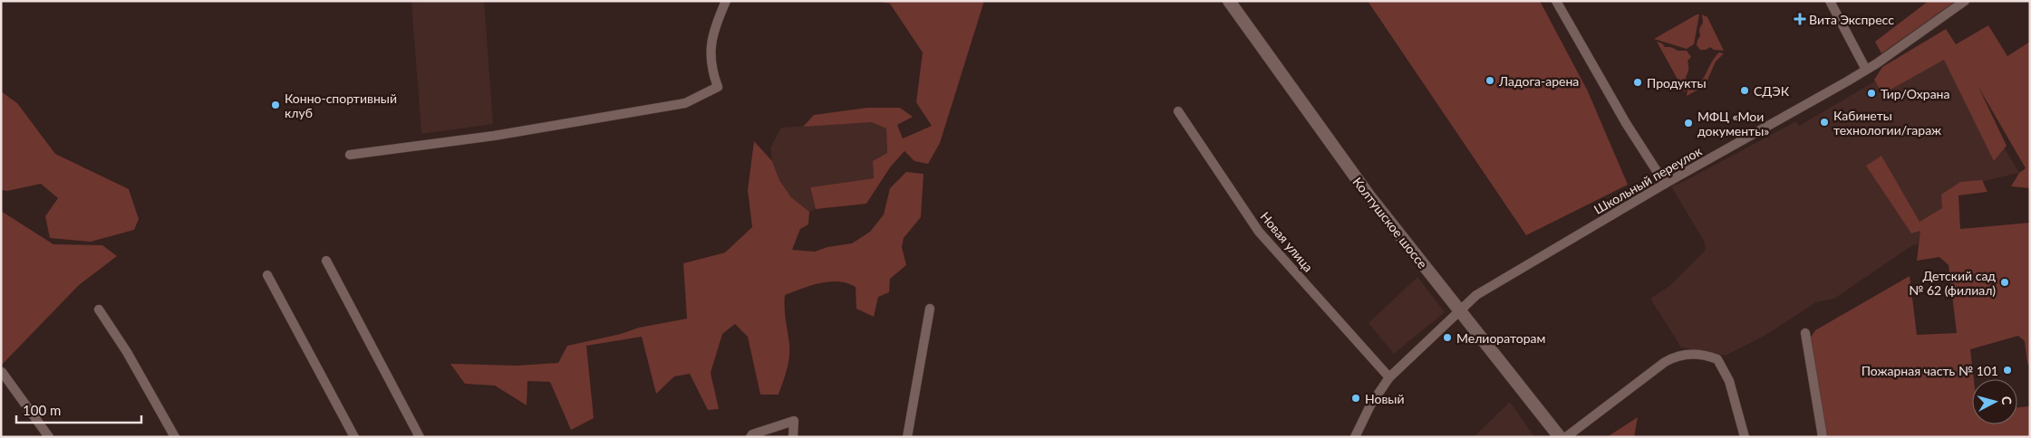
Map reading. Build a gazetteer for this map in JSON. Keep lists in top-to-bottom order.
{
  "streets": {
    "main road": ["Колтушское шоссе"],
    "street": ["Школьный переулок", "Новая улица"]
  },
  "crossings": [
    ["Школьный переулок", "Колтушское шоссе"],
    ["Школьный переулок", "Новая улица"]
  ],
  "places": {
    "health": ["Вита Экспресс"],
    "other": [
      "Ладога-арена",
      "Продукты",
      "СДЭК",
      "Тир/Охрана",
      "Конно-спортивный клуб",
      "Кабинеты технологии/гараж",
      "МФЦ «Мои документы»",
      "Детский сад № 62 (филиал)",
      "Мелиораторам",
      "Пожарная часть № 101",
      "Новый"
    ]
  },
  "scale_bar": "100 m",
  "north": "right"
}
